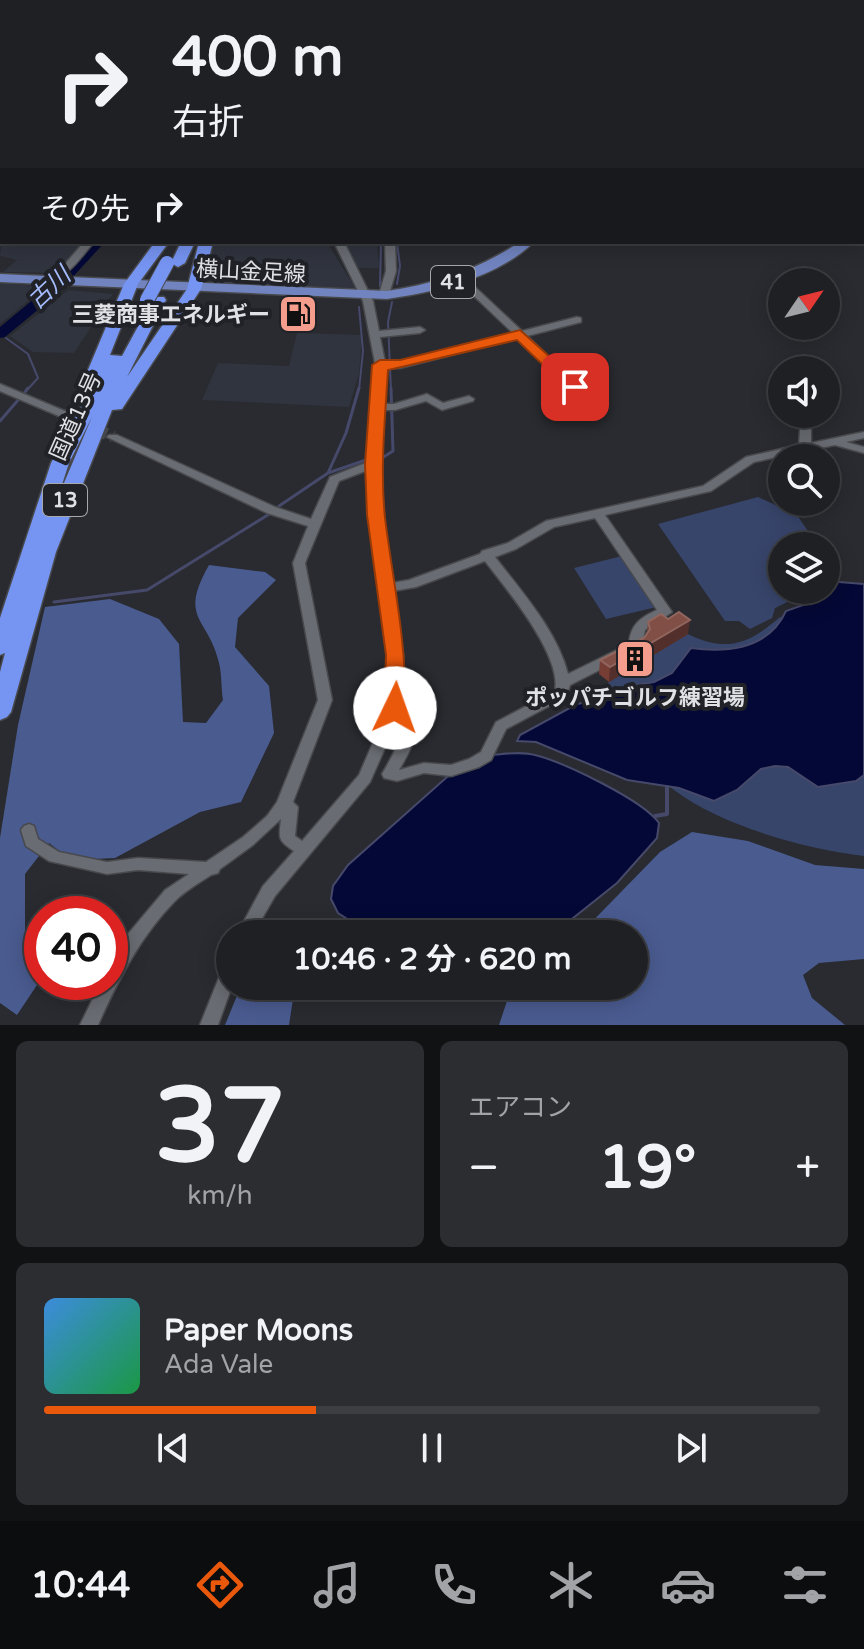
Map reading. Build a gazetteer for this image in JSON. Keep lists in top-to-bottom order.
{
  "streets": {
    "highway": ["国道13号", "13"],
    "main road": ["横山金足線", "41"]
  },
  "crossings": [
    ["横山金足線", "41"],
    ["横山金足線", "13"],
    ["41", "13"],
    ["国道13号", "13"]
  ],
  "water": ["古川"],
  "places": {
    "fuel station": ["三菱商事エネルギー"],
    "building": ["ポッパチゴルフ練習場"]
  },
  "north": "top right",
  "page": {
    "turn": ["400 m", "右折"],
    "then": "その先",
    "limit": "40",
    "trip": "10:46 · 2 分 · 620 m",
    "tile": [
      ["37", "km/h"],
      "エアコン"
    ],
    "heat": ["−", "19°", "+"],
    "song": ["Paper Moons", "Ada Vale"],
    "tabs": "10:44"
  }
}
